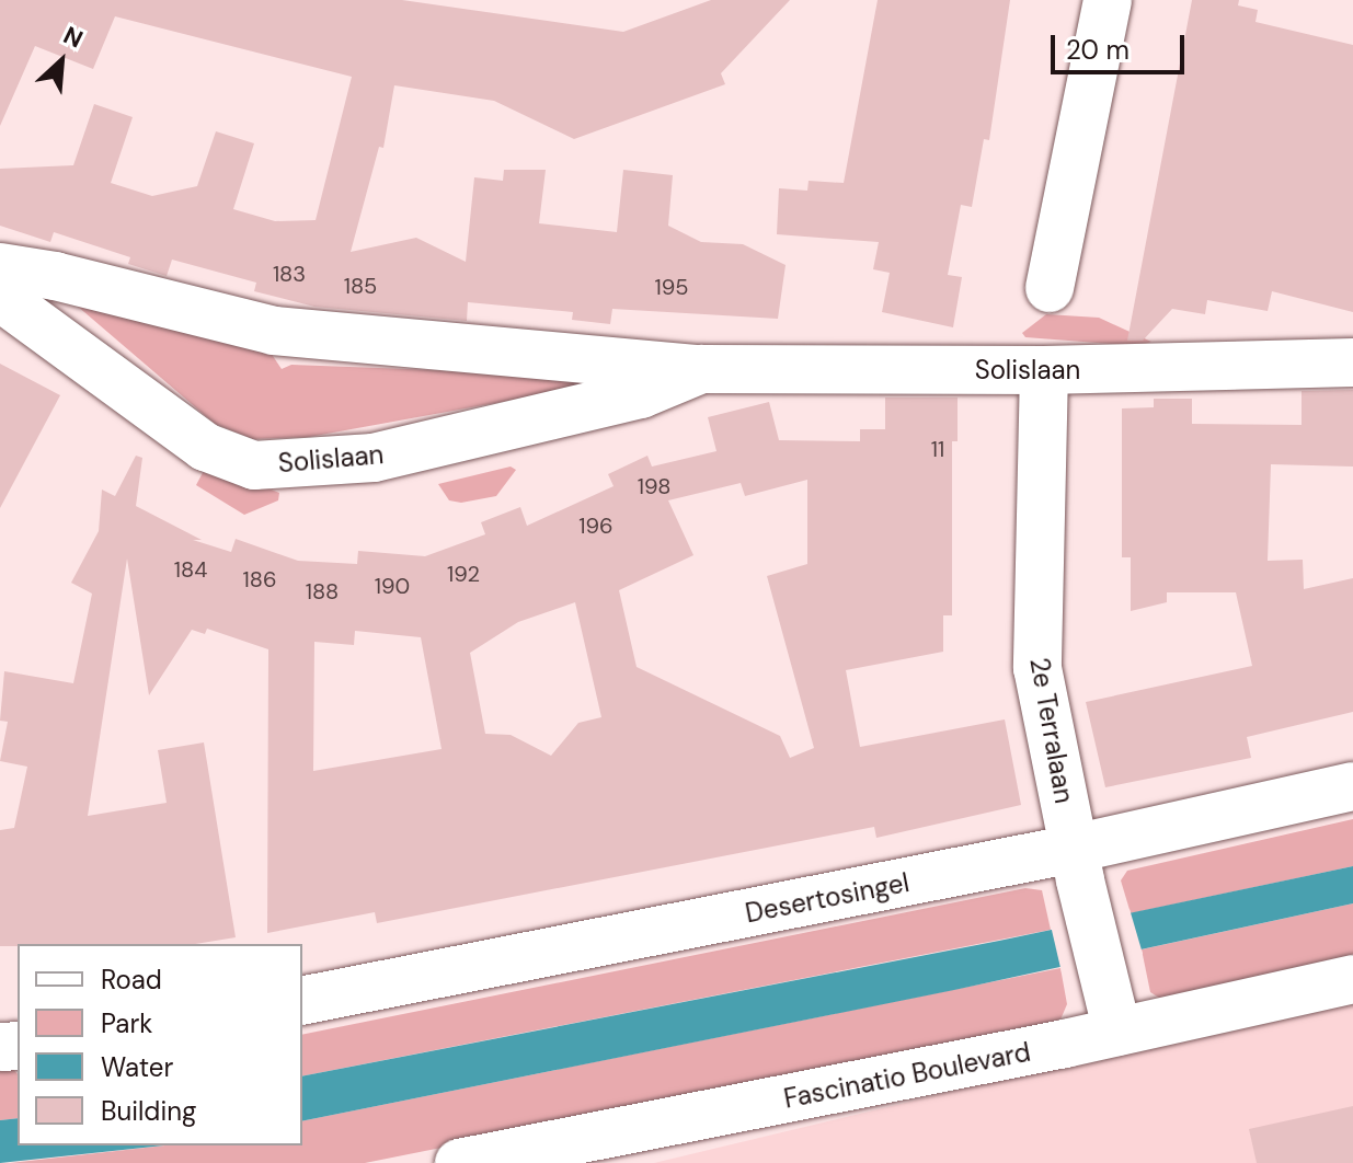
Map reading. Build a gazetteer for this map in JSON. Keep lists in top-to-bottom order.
{
  "streets": {
    "street": [
      "Solislaan",
      "2e Terralaan",
      "Desertosingel",
      "Fascinatio Boulevard"
    ]
  },
  "crossings": [
    ["Solislaan", "2e Terralaan"],
    ["2e Terralaan", "Desertosingel"],
    ["2e Terralaan", "Fascinatio Boulevard"]
  ],
  "house_numbers": [
    "183",
    "185",
    "195",
    "11",
    "198",
    "196",
    "184",
    "192",
    "186",
    "190",
    "188"
  ],
  "legend": [
    "Road",
    "Park",
    "Water",
    "Building"
  ],
  "scale_bar": "20 m",
  "north": "top right"
}
